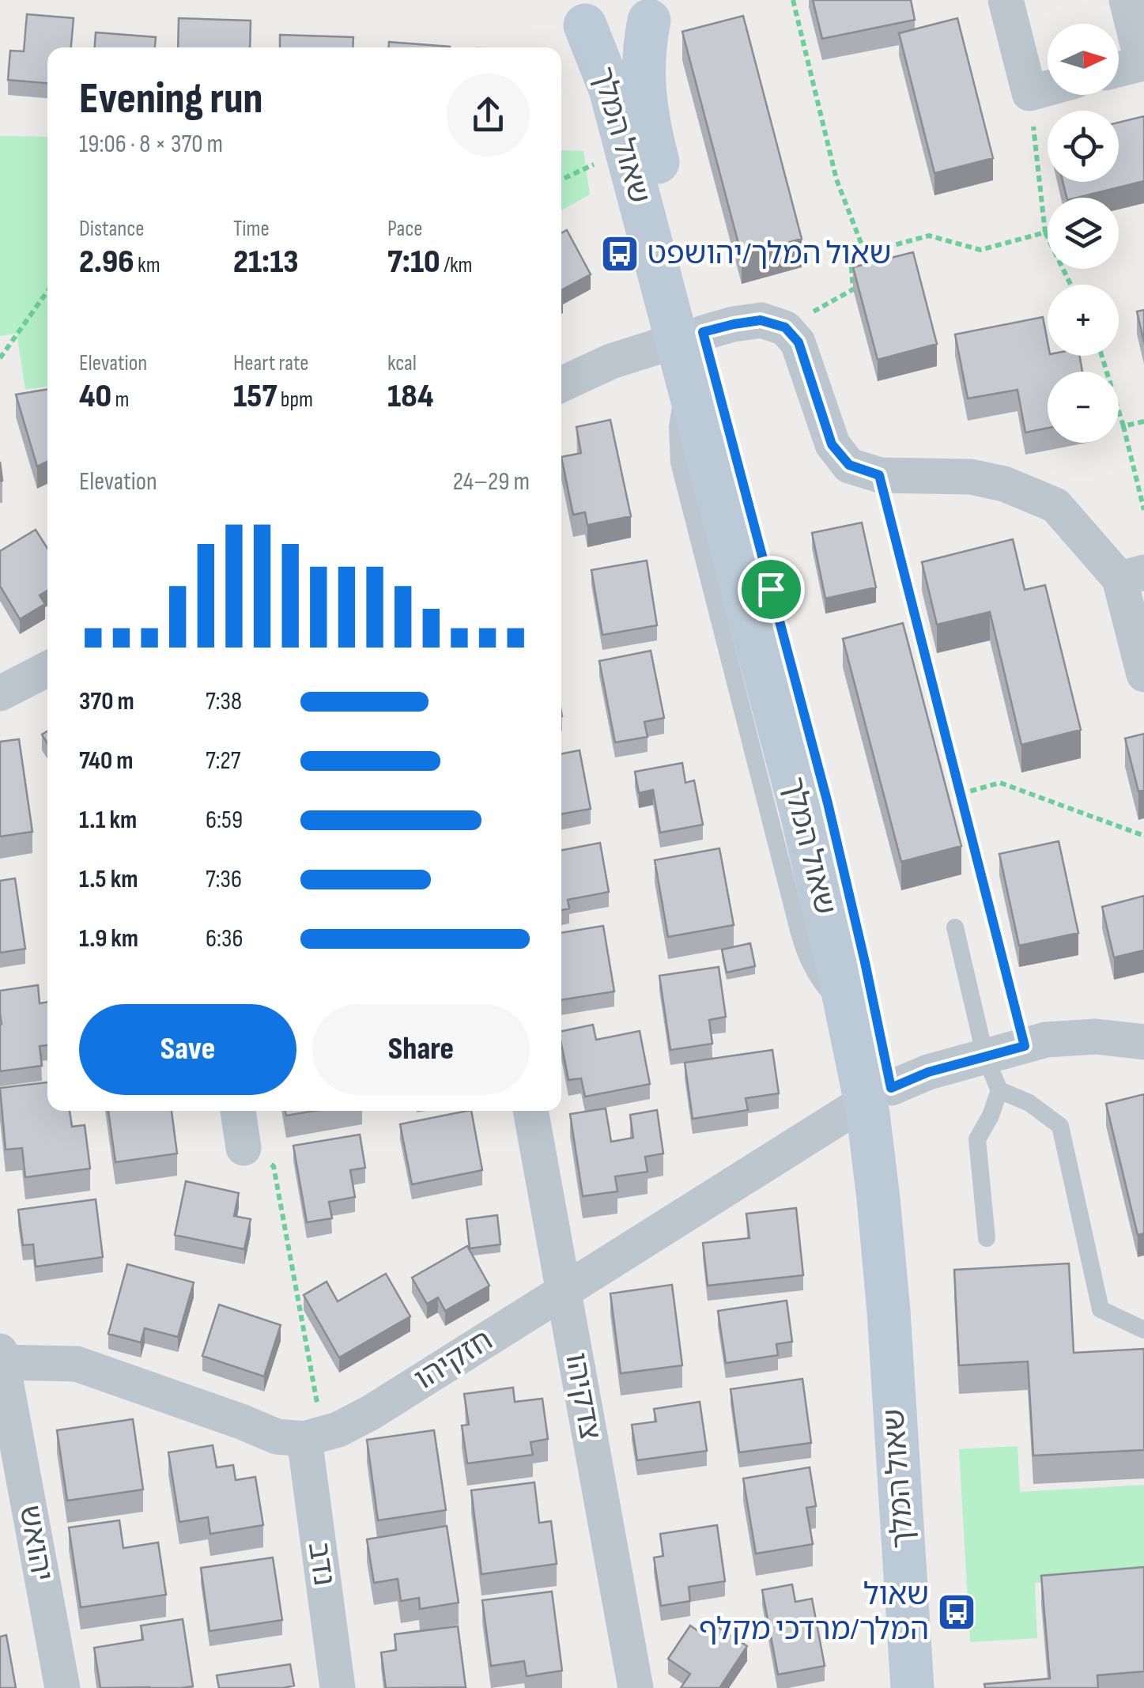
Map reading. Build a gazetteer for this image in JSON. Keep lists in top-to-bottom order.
{
  "streets": {
    "street": [
      "שאול המלך",
      "חזקיהו",
      "צדקיהו",
      "יהואש",
      "נדב"
    ]
  },
  "crossings": [
    ["שאול המלך", "חזקיהו"],
    ["חזקיהו", "צדקיהו"],
    ["חזקיהו", "יהואש"],
    ["חזקיהו", "נדב"]
  ],
  "places": {
    "bus stop": ["שאול המלך/יהושפט", "שאול המלך/מרדכי מקלף"]
  },
  "north": "right",
  "page": {
    "map_buttons": ["+", "−"],
    "heading": ["Evening run", "19:06 · 8 × 370 m"],
    "stats": [
      ["Distance", "2.96 km"],
      ["Time", "21:13"],
      ["Pace", "7:10 /km"],
      ["Elevation", "40 m"],
      ["Heart rate", "157 bpm"],
      ["kcal", "184"]
    ],
    "chart": ["Elevation", "24–29 m"],
    "list": [
      {
        "name": "370 m",
        "note": "7:38"
      },
      {
        "name": "740 m",
        "note": "7:27"
      },
      {
        "name": "1.1 km",
        "note": "6:59"
      },
      {
        "name": "1.5 km",
        "note": "7:36"
      },
      {
        "name": "1.9 km",
        "note": "6:36"
      }
    ],
    "buttons": ["Save", "Share"]
  }
}
